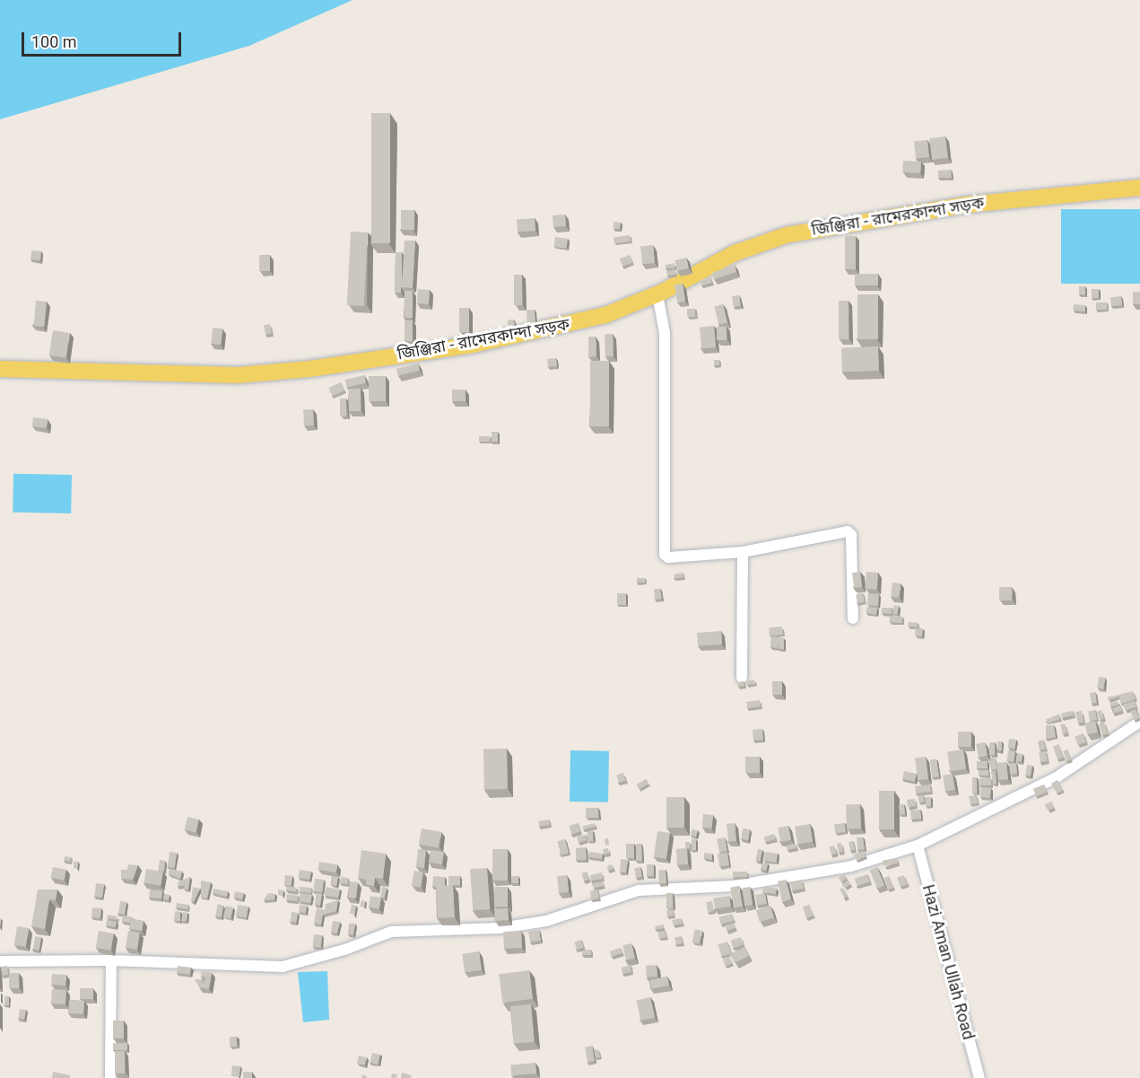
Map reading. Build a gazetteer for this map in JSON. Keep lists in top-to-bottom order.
{
  "streets": {
    "main road": ["জিঞ্জিরা - রামেরকান্দা সড়ক"],
    "street": ["Hazi Aman Ullah Road"]
  },
  "scale_bar": "100 m"
}
